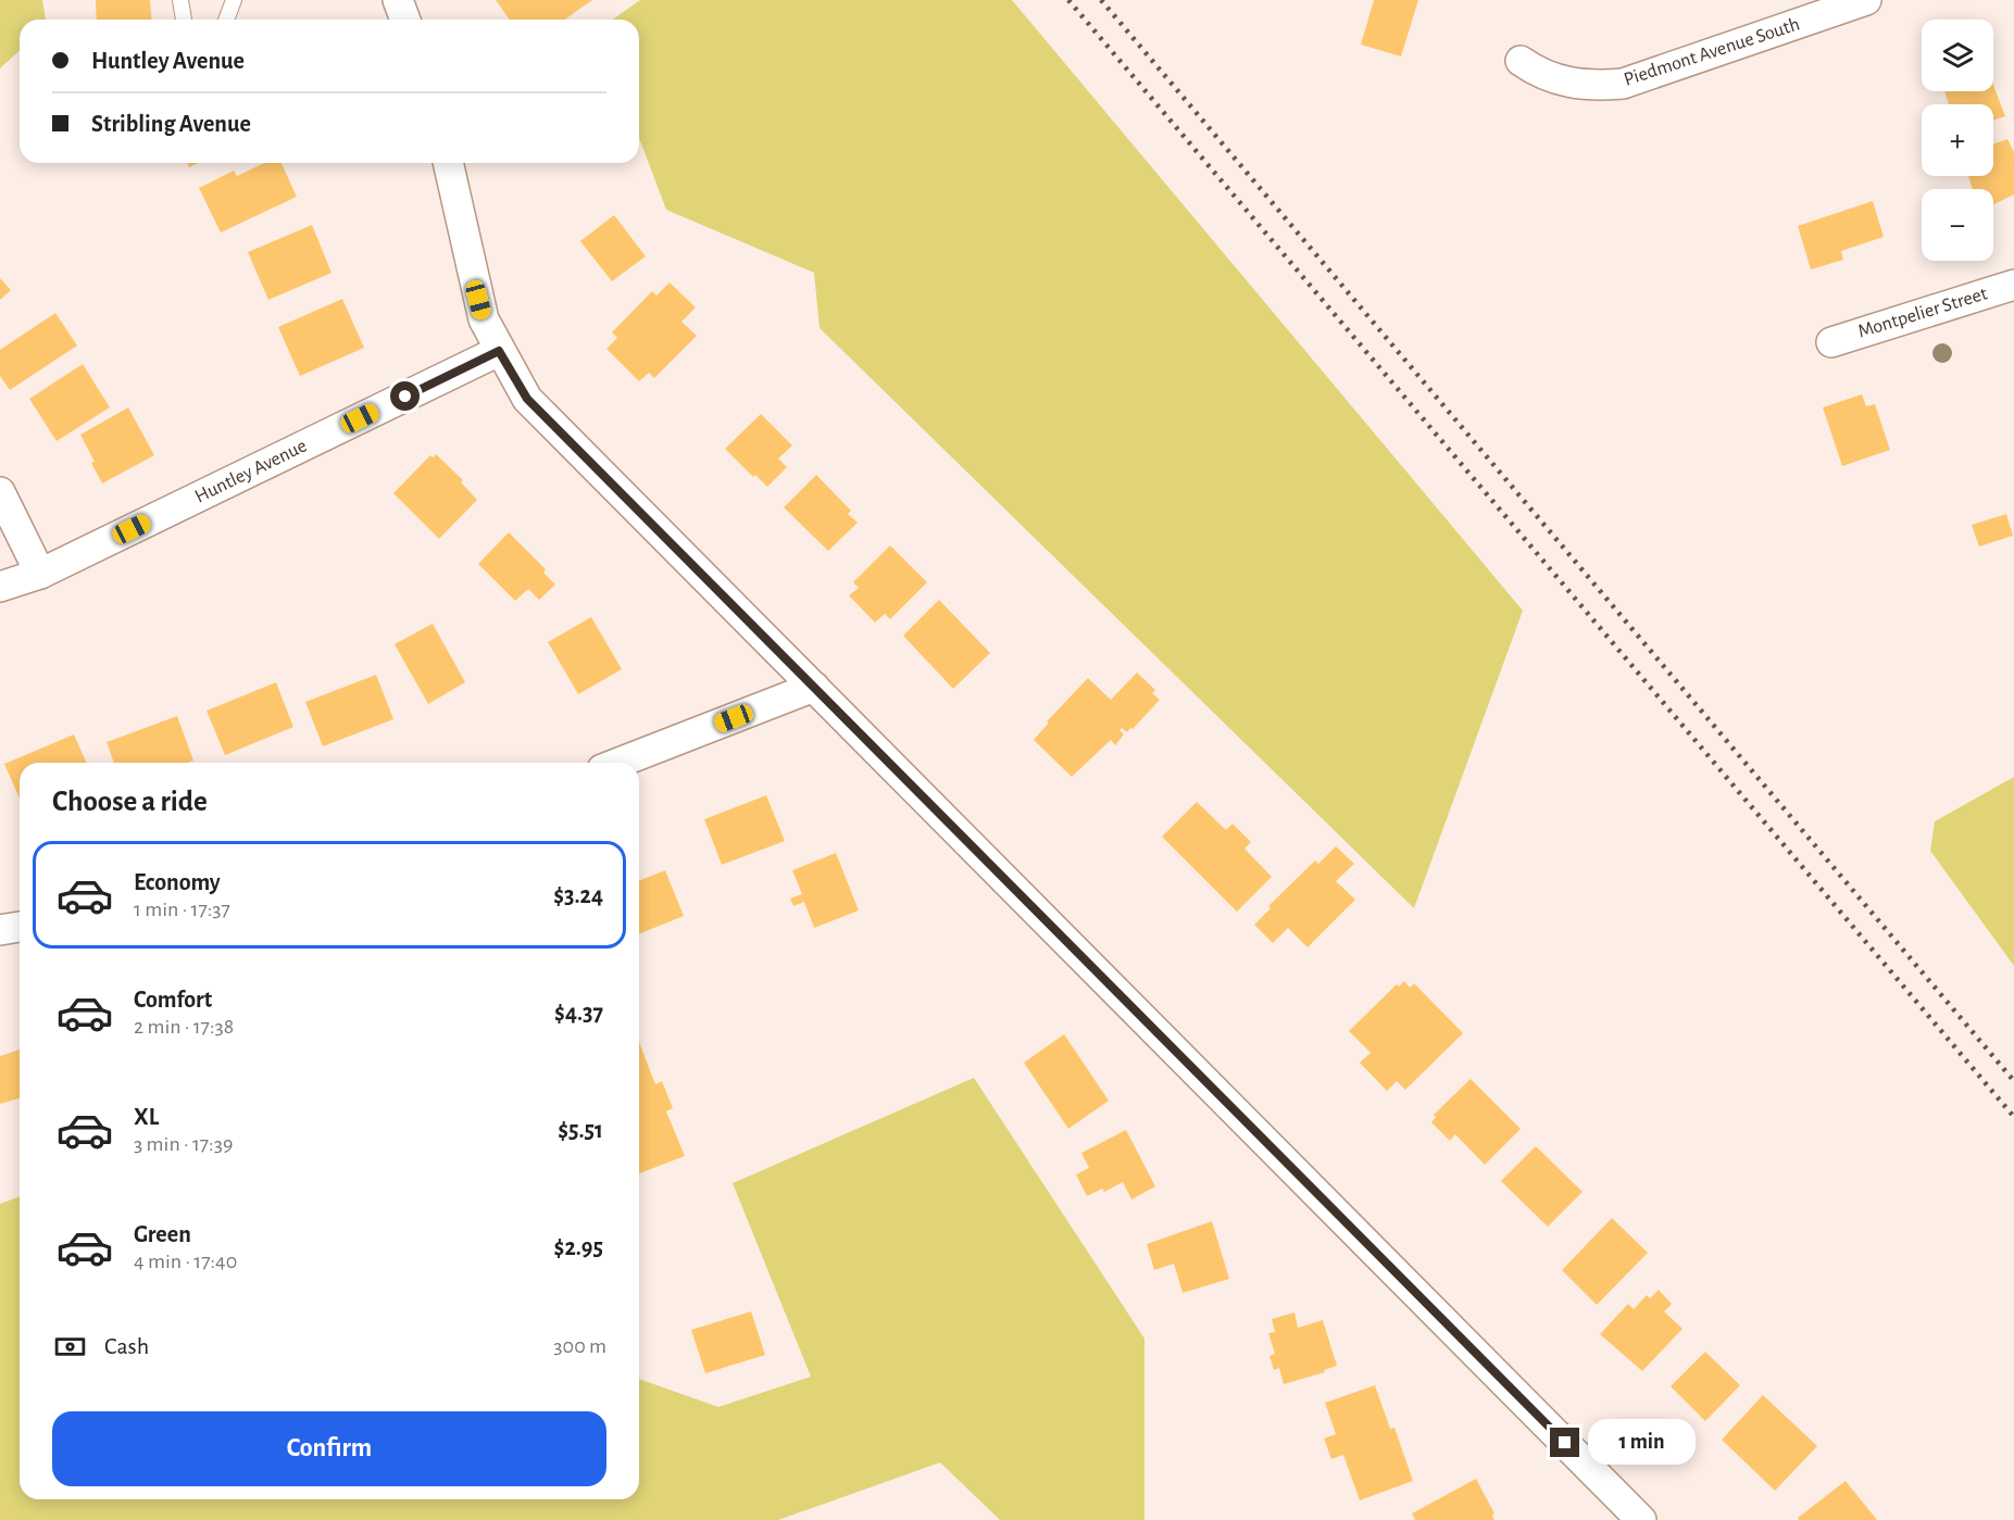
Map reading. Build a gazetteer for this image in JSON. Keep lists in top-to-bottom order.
{
  "streets": {
    "street": ["Piedmont Avenue South", "Montpelier Street", "Huntley Avenue"]
  },
  "page": {
    "map_buttons": ["+", "−"],
    "banner": ["Huntley Avenue", "Stribling Avenue"],
    "heading": "Choose a ride",
    "list": [
      {
        "name": "Economy",
        "note": "1 min · 17:37",
        "value": "$3.24"
      },
      {
        "name": "Comfort",
        "note": "2 min · 17:38",
        "value": "$4.37"
      },
      {
        "name": "XL",
        "note": "3 min · 17:39",
        "value": "$5.51"
      },
      {
        "name": "Green",
        "note": "4 min · 17:40",
        "value": "$2.95"
      }
    ],
    "pay": ["Cash", "300 m"],
    "buttons": "Confirm",
    "bubble": "1 min"
  }
}
